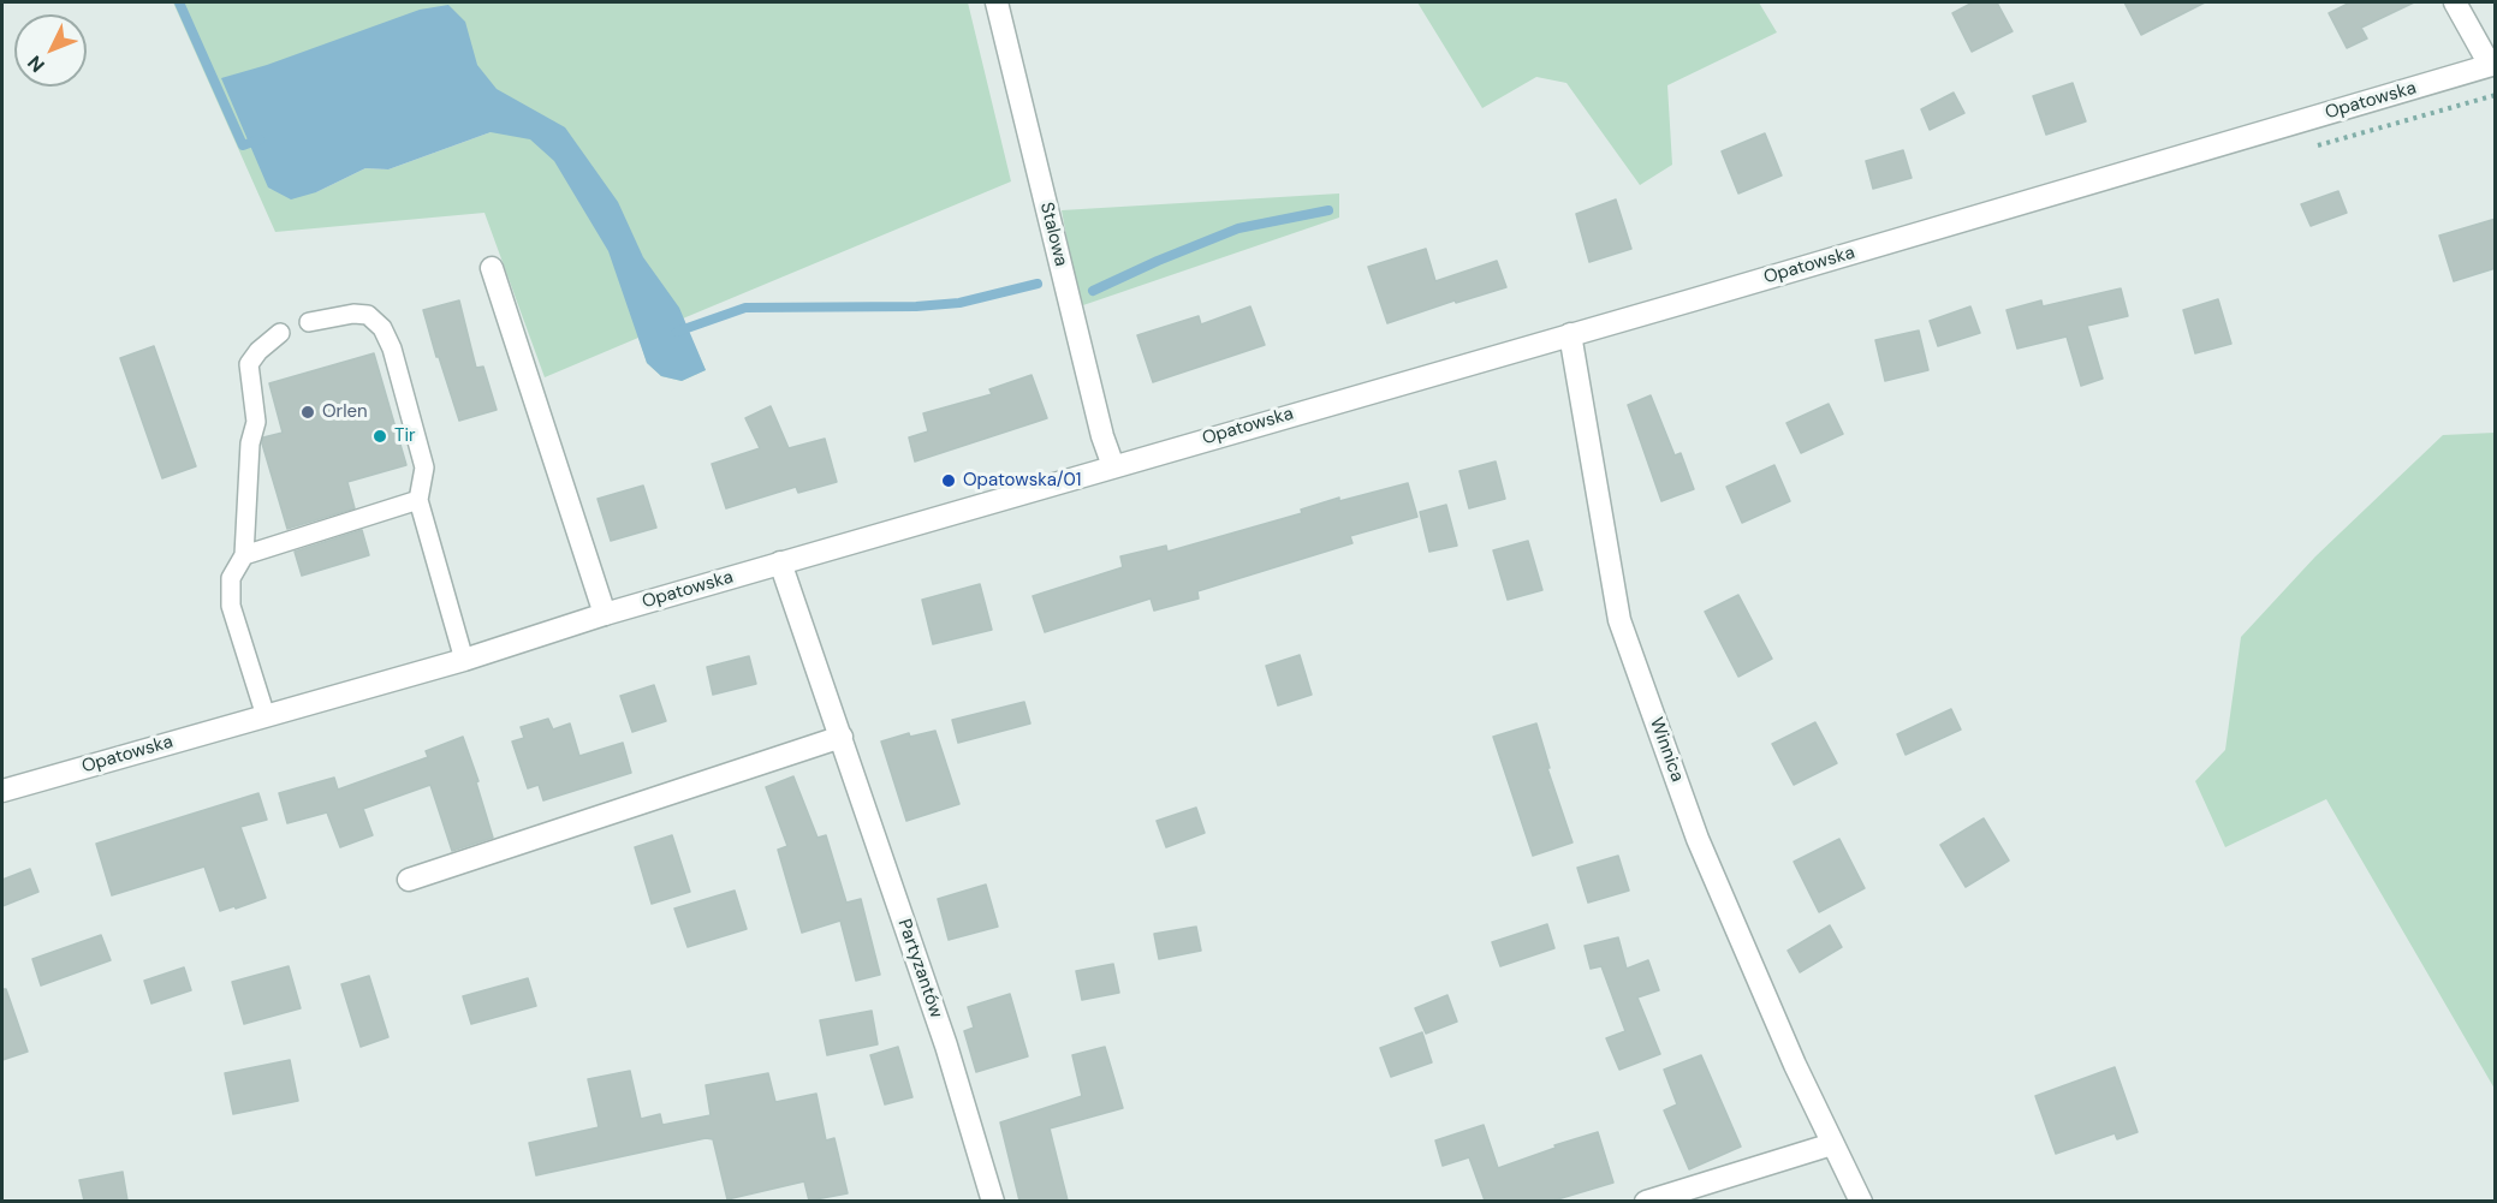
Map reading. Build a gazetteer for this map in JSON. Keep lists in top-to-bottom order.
{
  "streets": {
    "street": [
      "Opatowska",
      "Stalowa",
      "Winnica",
      "Partyzantów"
    ]
  },
  "crossings": [
    ["Opatowska", "Stalowa"],
    ["Opatowska", "Winnica"],
    ["Opatowska", "Partyzantów"]
  ],
  "places": ["Orlen", "Tir", "Opatowska/01"],
  "north": "bottom left"
}
